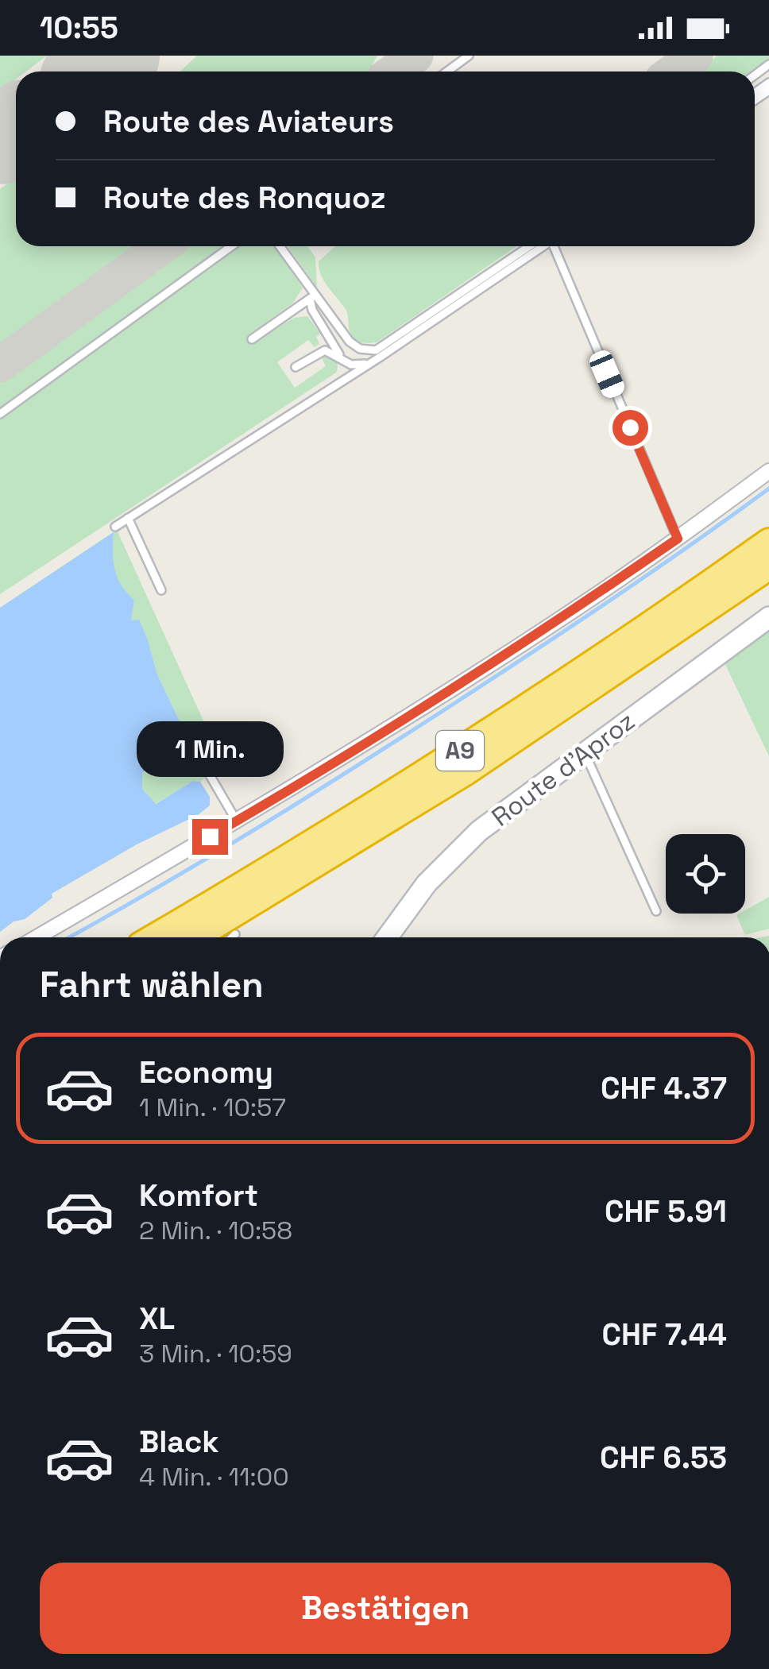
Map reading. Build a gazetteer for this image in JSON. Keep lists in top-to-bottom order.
{
  "streets": {
    "highway": ["A9"],
    "street": ["Route d'Aproz"]
  },
  "page": {
    "status": "10:55",
    "banner": ["Route des Aviateurs", "Route des Ronquoz"],
    "bubble": "1 Min.",
    "heading": "Fahrt wählen",
    "list": [
      {
        "name": "Economy",
        "note": "1 Min. · 10:57",
        "value": "CHF 4.37"
      },
      {
        "name": "Komfort",
        "note": "2 Min. · 10:58",
        "value": "CHF 5.91"
      },
      {
        "name": "XL",
        "note": "3 Min. · 10:59",
        "value": "CHF 7.44"
      },
      {
        "name": "Black",
        "note": "4 Min. · 11:00",
        "value": "CHF 6.53"
      }
    ],
    "buttons": "Bestätigen"
  }
}
